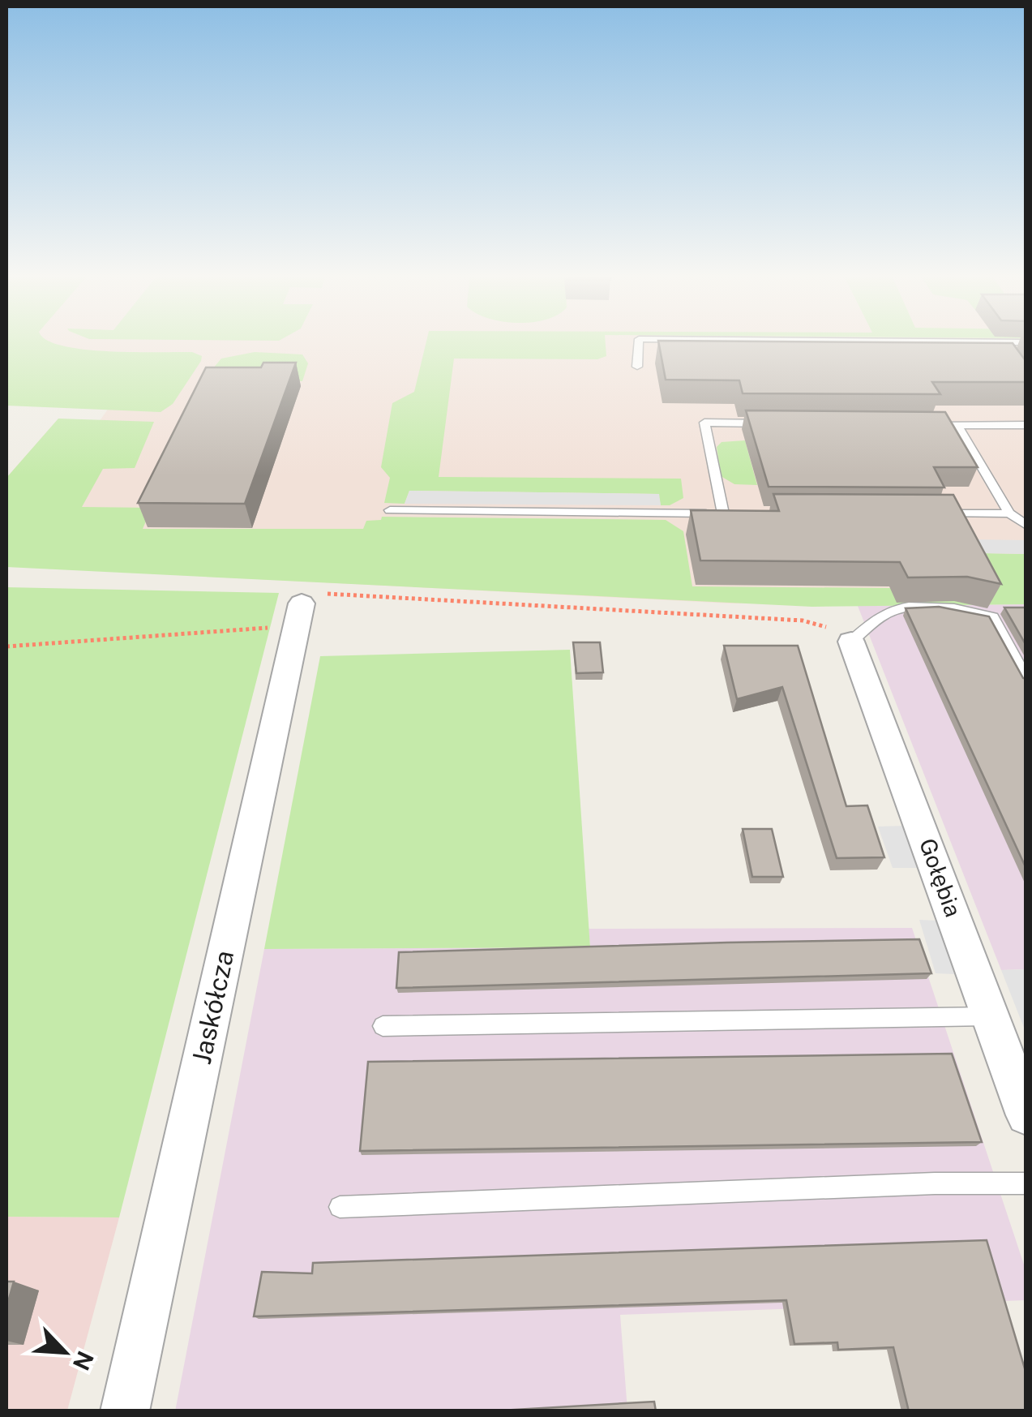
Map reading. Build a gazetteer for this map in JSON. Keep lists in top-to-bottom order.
{
  "streets": {
    "street": ["Gołębia", "Jaskółcza"]
  },
  "north": "bottom right"
}
